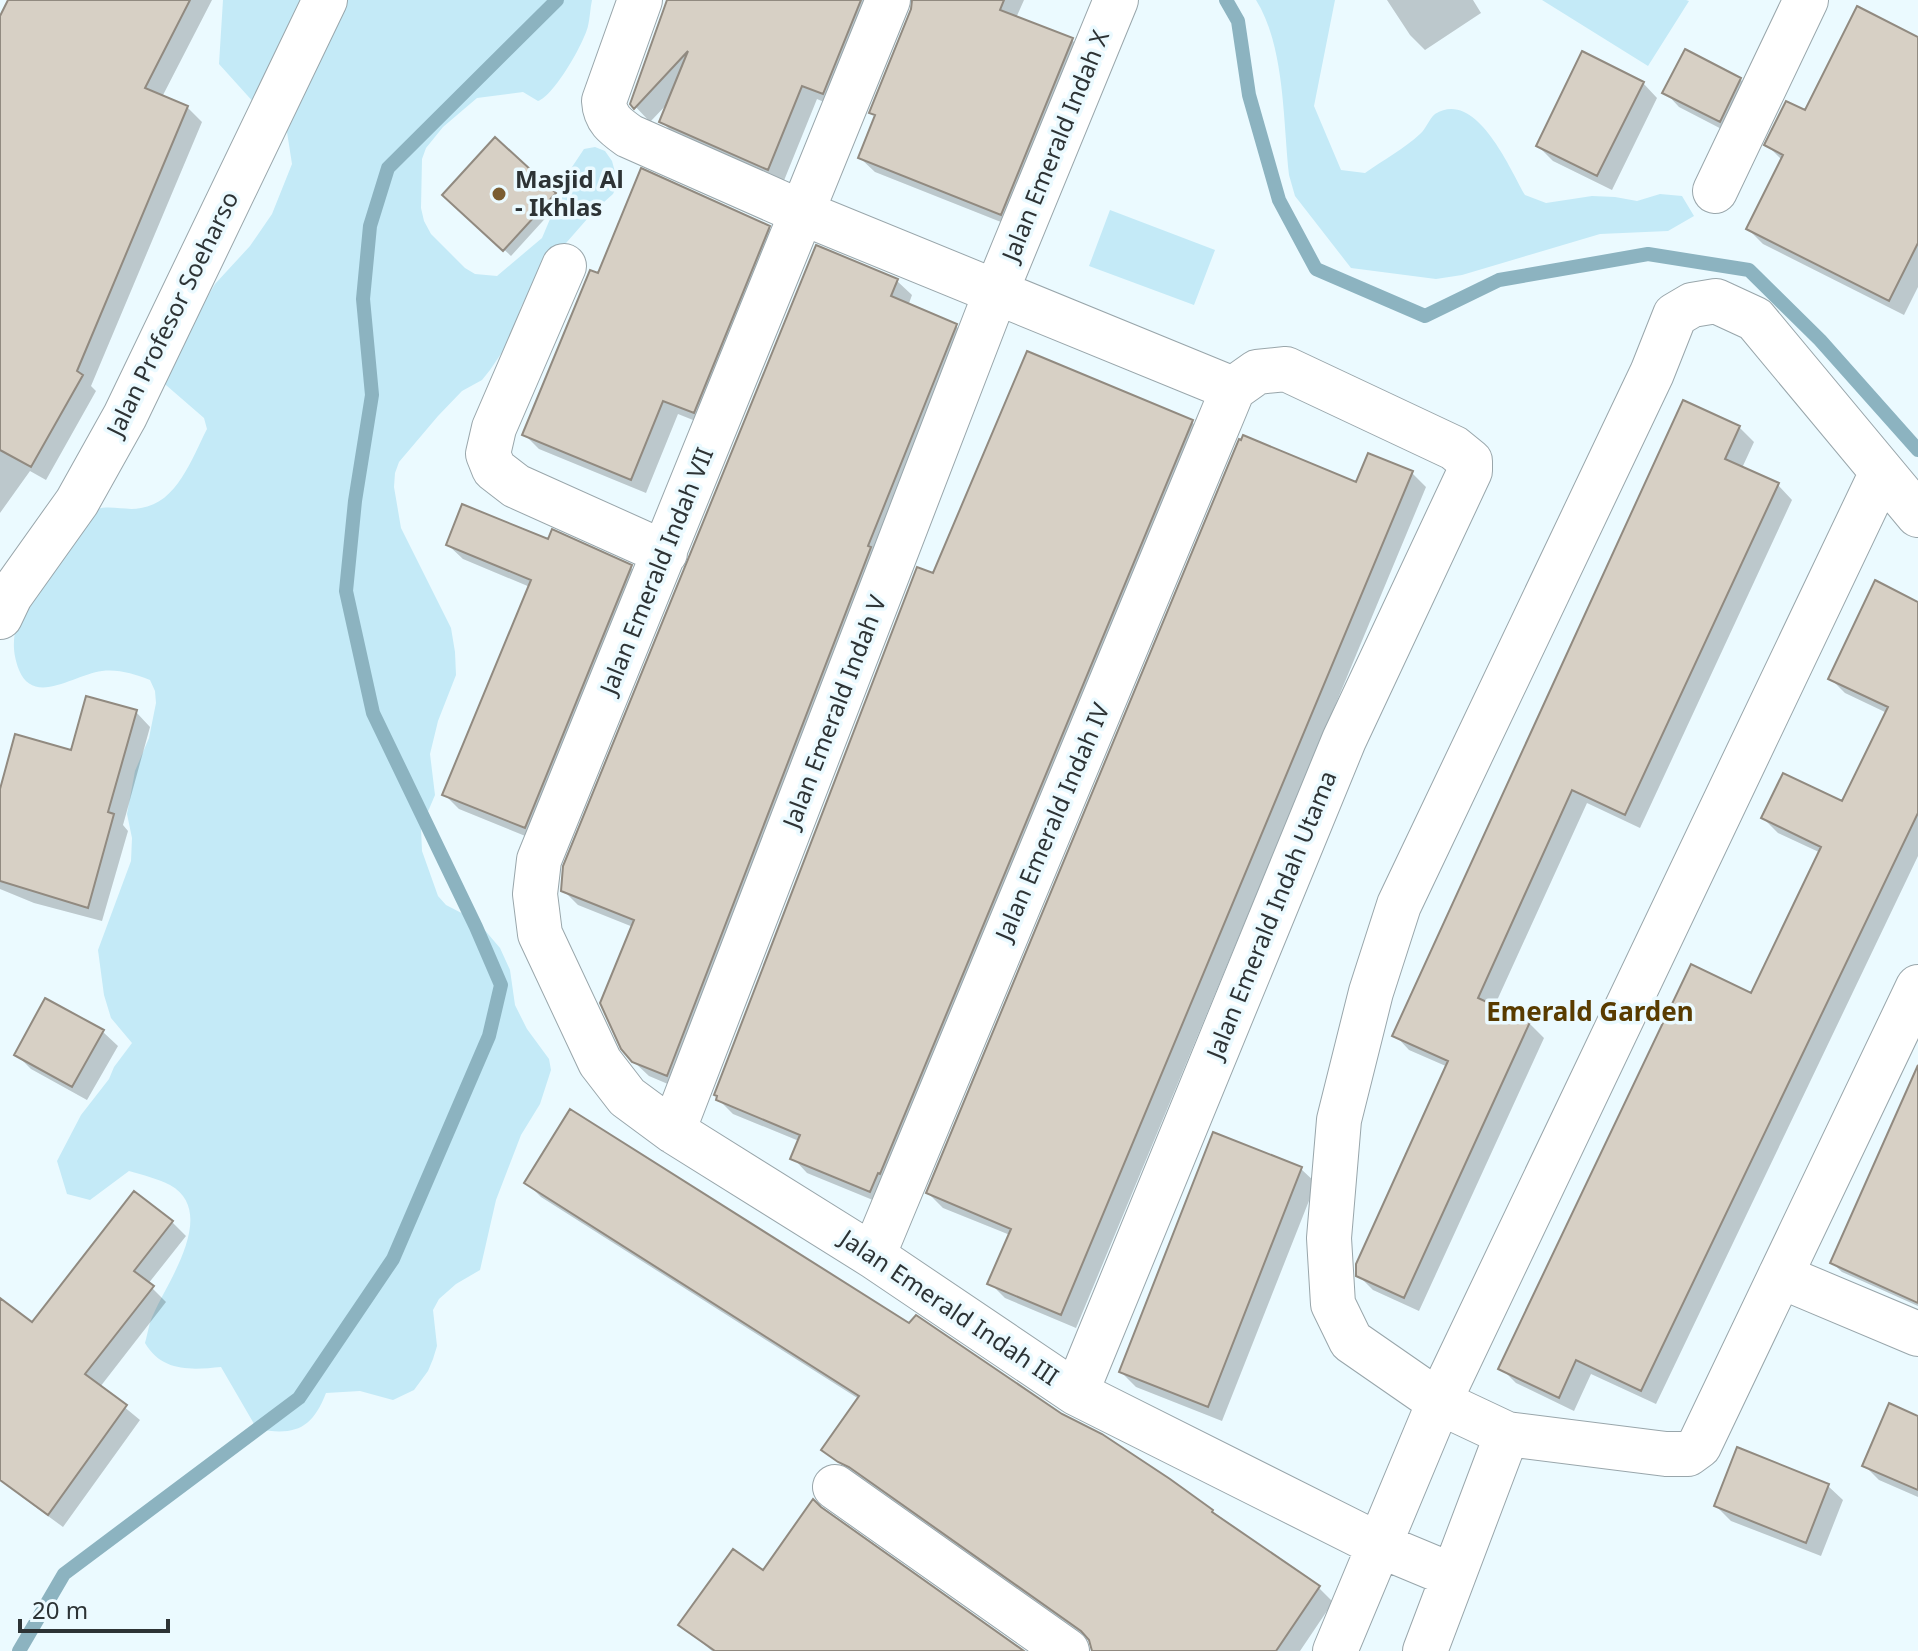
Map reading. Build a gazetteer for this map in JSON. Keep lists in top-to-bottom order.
{
  "streets": {
    "street": [
      "Jalan Emerald Indah X",
      "Jalan Profesor Soeharso",
      "Jalan Emerald Indah VII",
      "Jalan Emerald Indah V",
      "Jalan Emerald Indah IV",
      "Jalan Emerald Indah Utama",
      "Jalan Emerald Indah III"
    ]
  },
  "crossings": [
    ["Jalan Emerald Indah X", "Jalan Emerald Indah V"],
    ["Jalan Emerald Indah VII", "Jalan Emerald Indah III"],
    ["Jalan Emerald Indah V", "Jalan Emerald Indah III"],
    ["Jalan Emerald Indah IV", "Jalan Emerald Indah Utama"],
    ["Jalan Emerald Indah IV", "Jalan Emerald Indah III"],
    ["Jalan Emerald Indah Utama", "Jalan Emerald Indah III"]
  ],
  "districts": ["Emerald Garden"],
  "places": ["Masjid Al - Ikhlas"],
  "scale_bar": "20 m"
}
